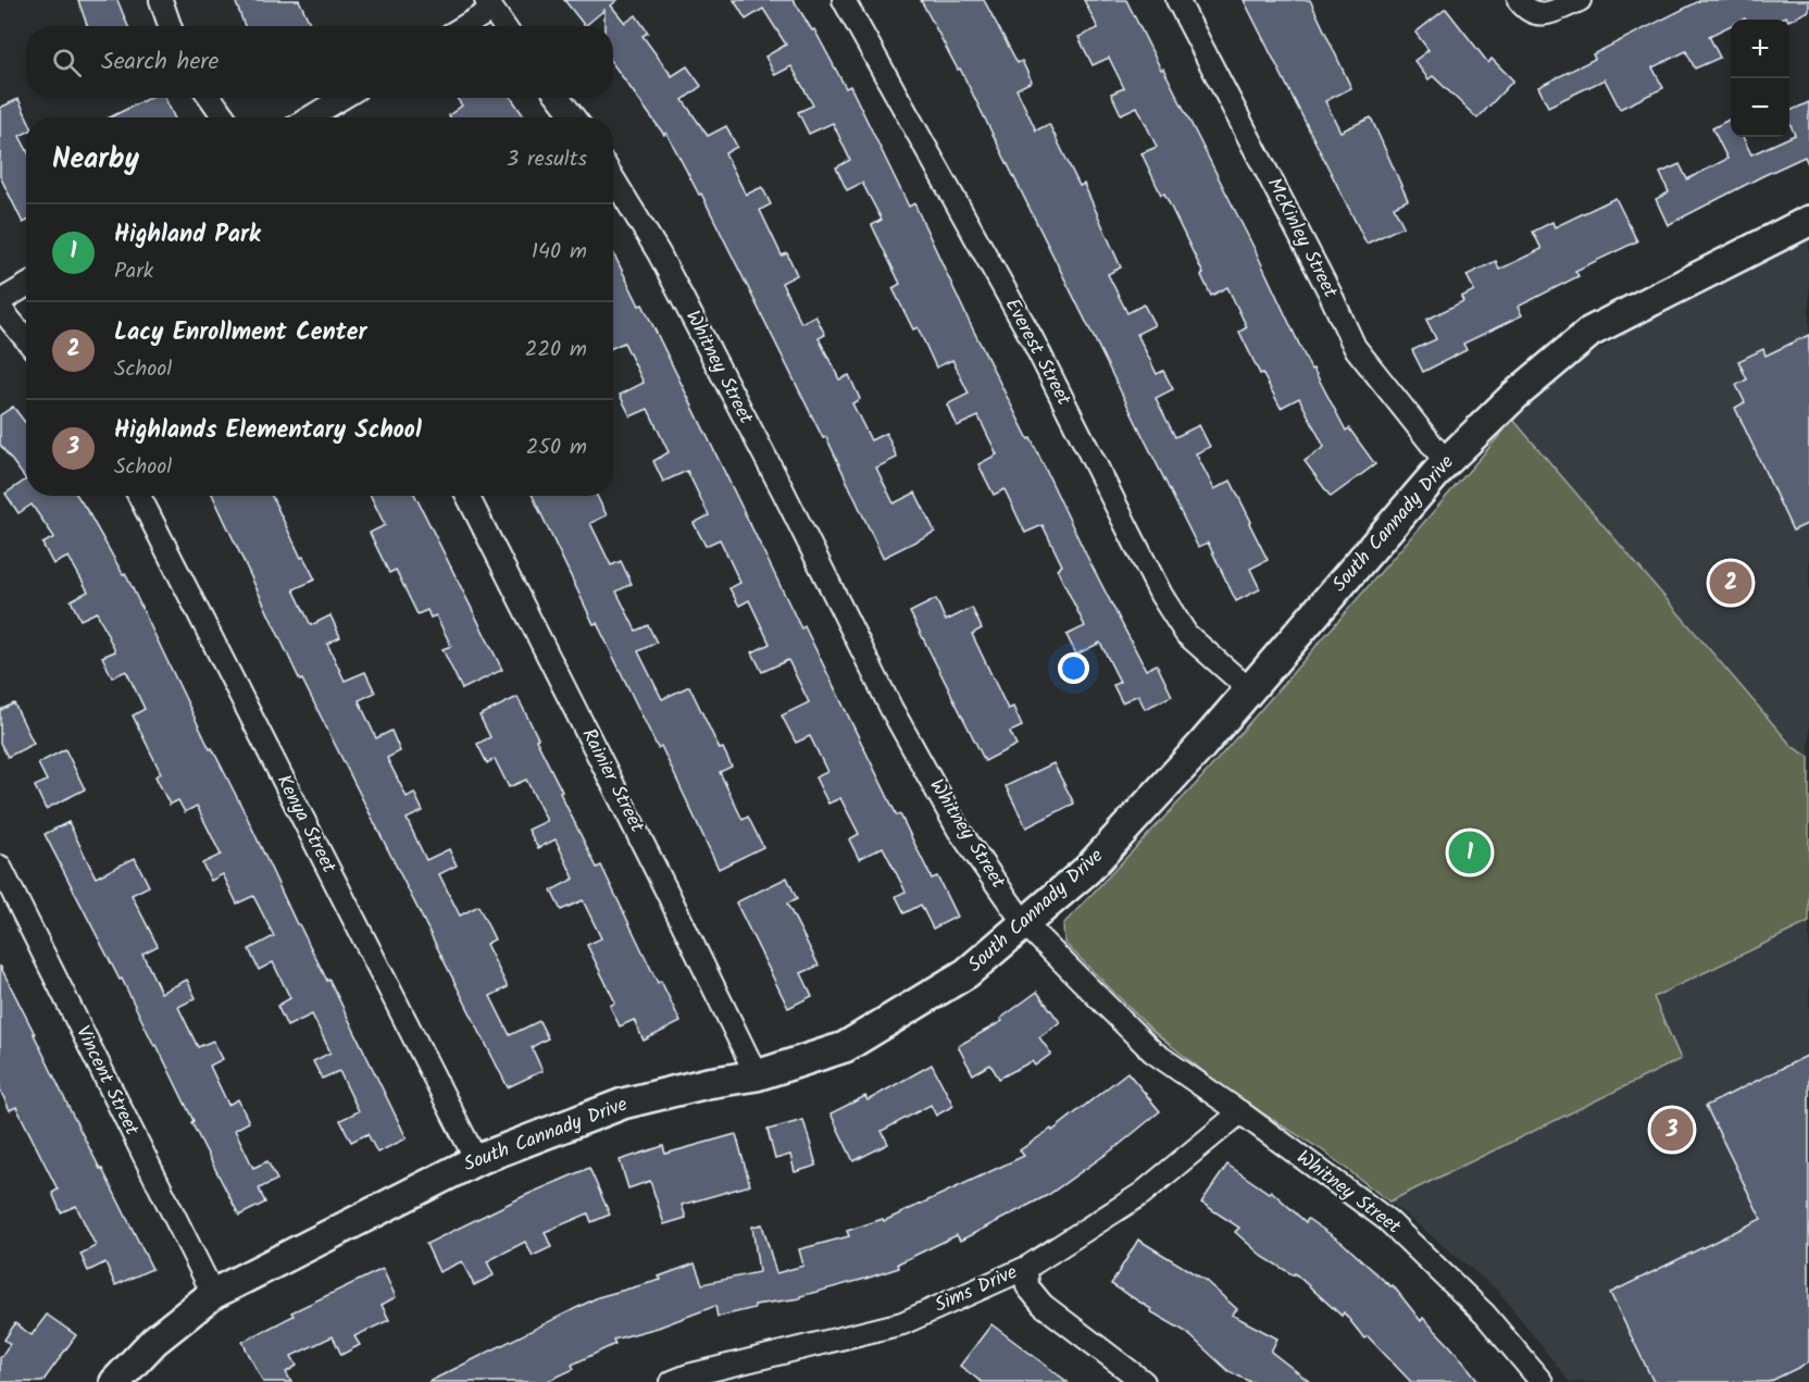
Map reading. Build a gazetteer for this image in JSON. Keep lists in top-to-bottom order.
{
  "streets": {
    "street": [
      "McKinley Street",
      "Everest Street",
      "Whitney Street",
      "South Cannady Drive",
      "Rainier Street",
      "Kenya Street",
      "Vincent Street",
      "Sims Drive"
    ]
  },
  "crossings": [
    ["McKinley Street", "South Cannady Drive"],
    ["Everest Street", "South Cannady Drive"],
    ["Whitney Street", "South Cannady Drive"],
    ["Whitney Street", "Sims Drive"],
    ["South Cannady Drive", "Rainier Street"],
    ["South Cannady Drive", "Kenya Street"],
    ["South Cannady Drive", "Vincent Street"]
  ],
  "page": {
    "map_buttons": ["+", "−"],
    "search": "Search here",
    "heading": ["Nearby", "3 results"],
    "list": [
      {
        "mark": "1",
        "name": "Highland Park",
        "note": "Park",
        "value": "140 m"
      },
      {
        "mark": "2",
        "name": "Lacy Enrollment Center",
        "note": "School",
        "value": "220 m"
      },
      {
        "mark": "3",
        "name": "Highlands Elementary School",
        "note": "School",
        "value": "250 m"
      }
    ],
    "pins": ["2", "1", "3"]
  }
}
